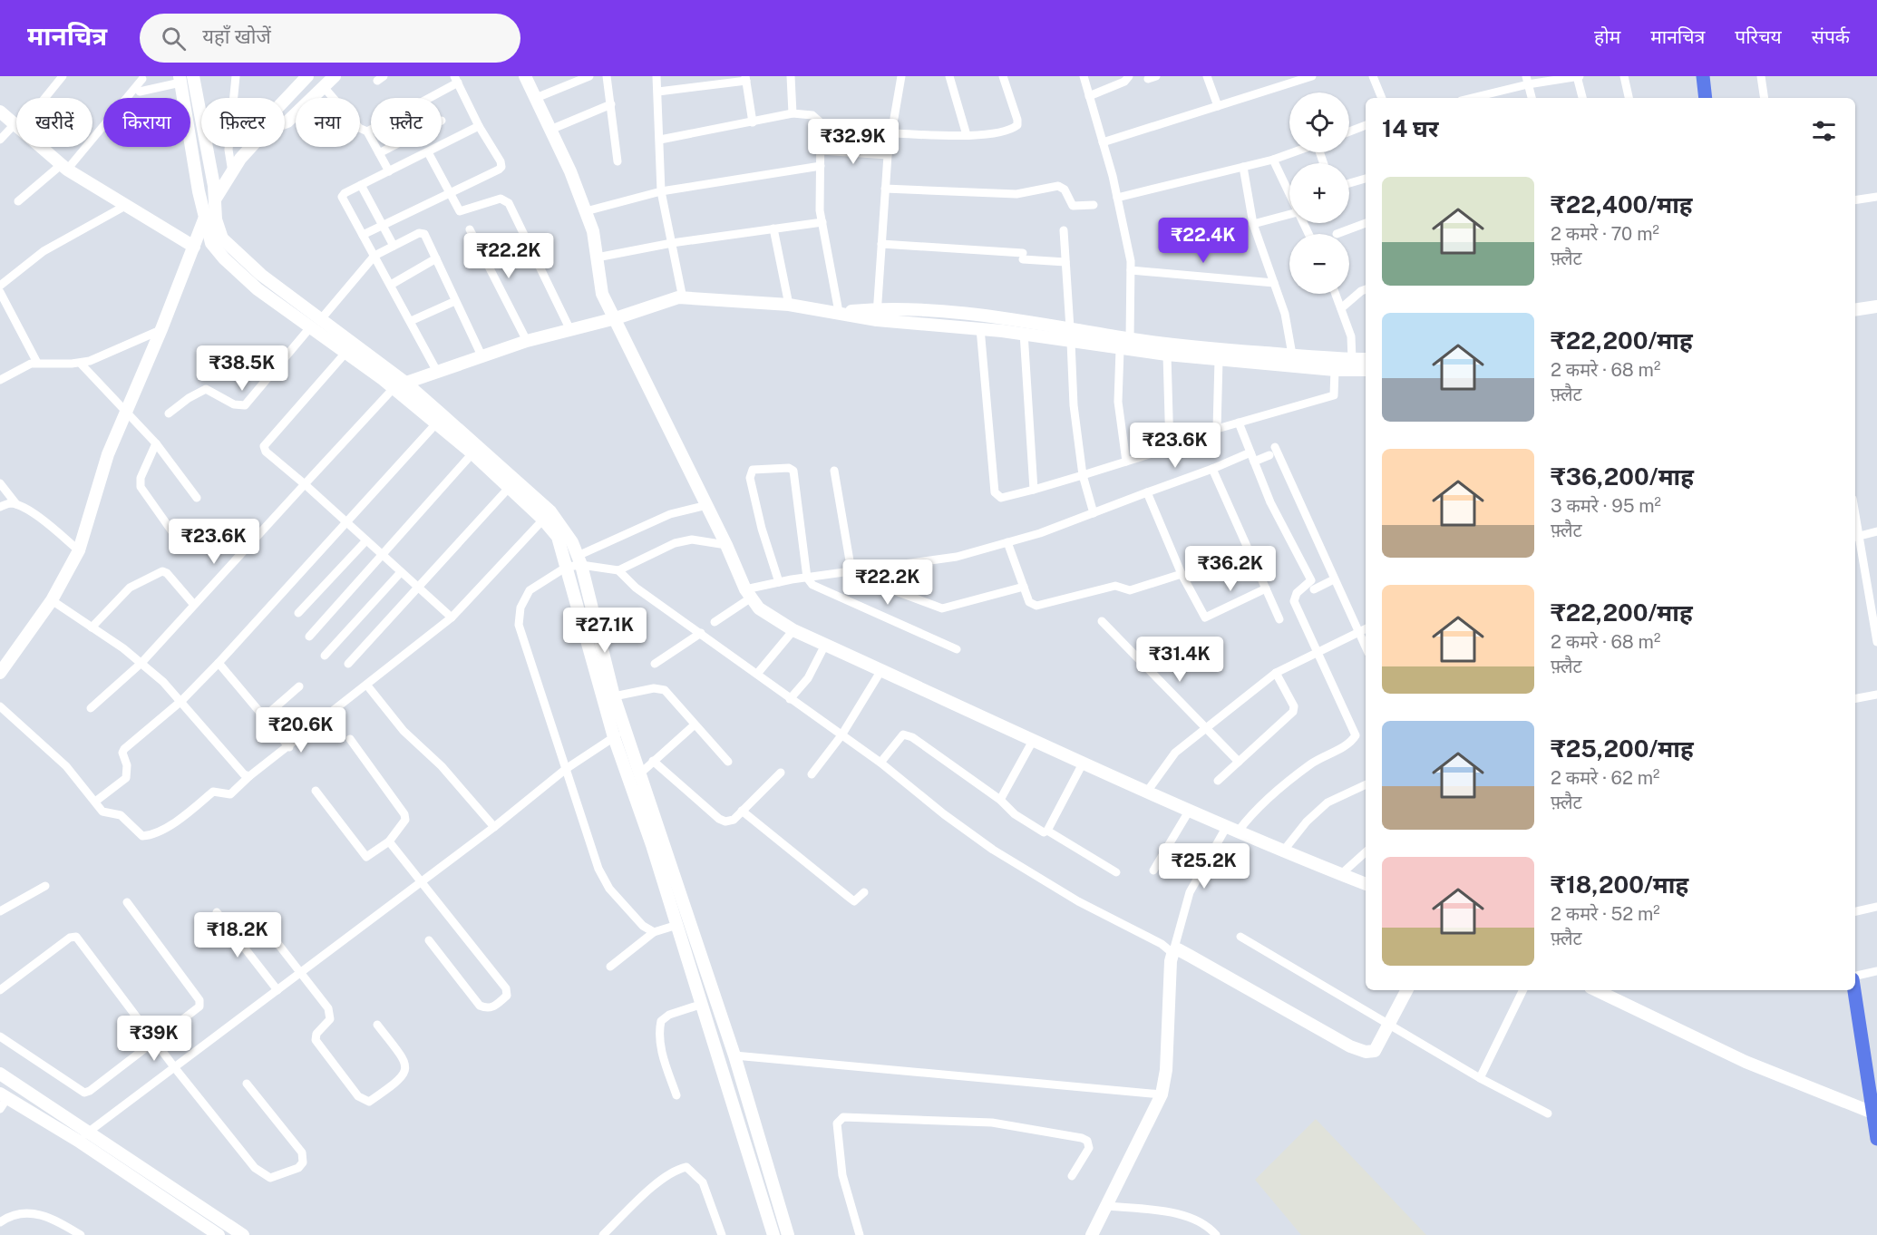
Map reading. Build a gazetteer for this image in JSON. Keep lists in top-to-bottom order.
{
  "page": {
    "header": "मानचित्र",
    "search": "यहाँ खोजें",
    "nav": [
      "होम",
      "मानचित्र",
      "परिचय",
      "संपर्क"
    ],
    "map_buttons": ["+", "−"],
    "chip": [
      "खरीदें",
      "किराया",
      "फ़िल्टर",
      "नया",
      "फ़्लैट"
    ],
    "heading": "14 घर",
    "price": [
      "₹32.9K",
      "₹22.4K",
      "₹22.2K",
      "₹38.5K",
      "₹23.6K",
      "₹23.6K",
      "₹36.2K",
      "₹22.2K",
      "₹27.1K",
      "₹31.4K",
      "₹20.6K",
      "₹25.2K",
      "₹18.2K",
      "₹39K"
    ],
    "list": [
      {
        "name": "₹22,400/माह",
        "note": "2 कमरे · 70 m² · फ़्लैट"
      },
      {
        "name": "₹22,200/माह",
        "note": "2 कमरे · 68 m² · फ़्लैट"
      },
      {
        "name": "₹36,200/माह",
        "note": "3 कमरे · 95 m² · फ़्लैट"
      },
      {
        "name": "₹22,200/माह",
        "note": "2 कमरे · 68 m² · फ़्लैट"
      },
      {
        "name": "₹25,200/माह",
        "note": "2 कमरे · 62 m² · फ़्लैट"
      },
      {
        "name": "₹18,200/माह",
        "note": "2 कमरे · 52 m² · फ़्लैट"
      }
    ]
  }
}
